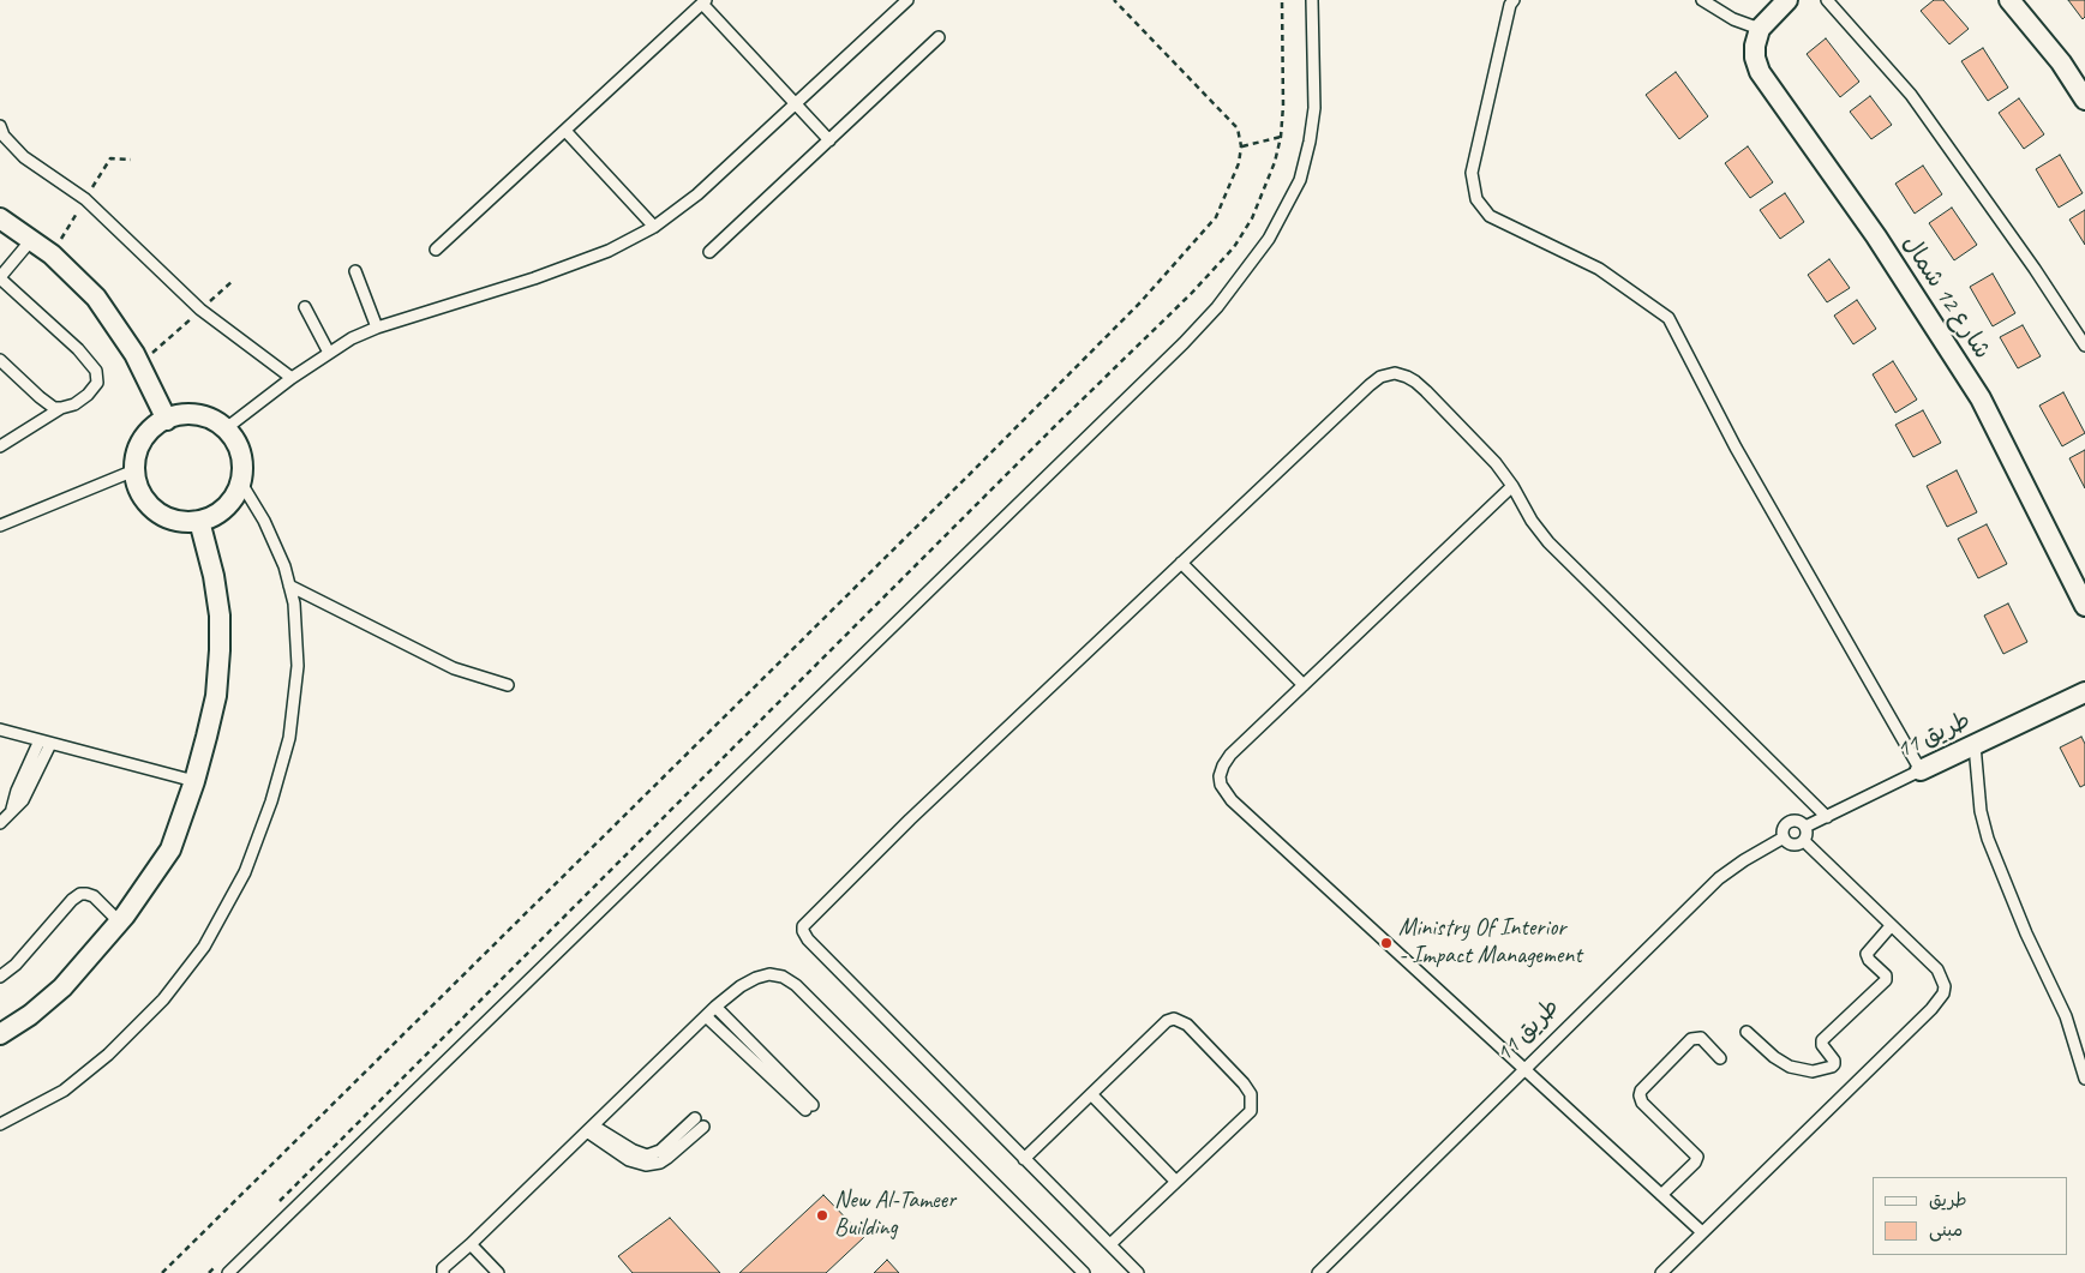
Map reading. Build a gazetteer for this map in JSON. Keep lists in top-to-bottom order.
{
  "streets": {
    "street": ["شارع 12 شمال", "طريق 11"]
  },
  "places": ["Ministry Of Interior - Impact Management", "New Al-Tameer Building"],
  "legend": ["طريق", "مبنى"]
}
